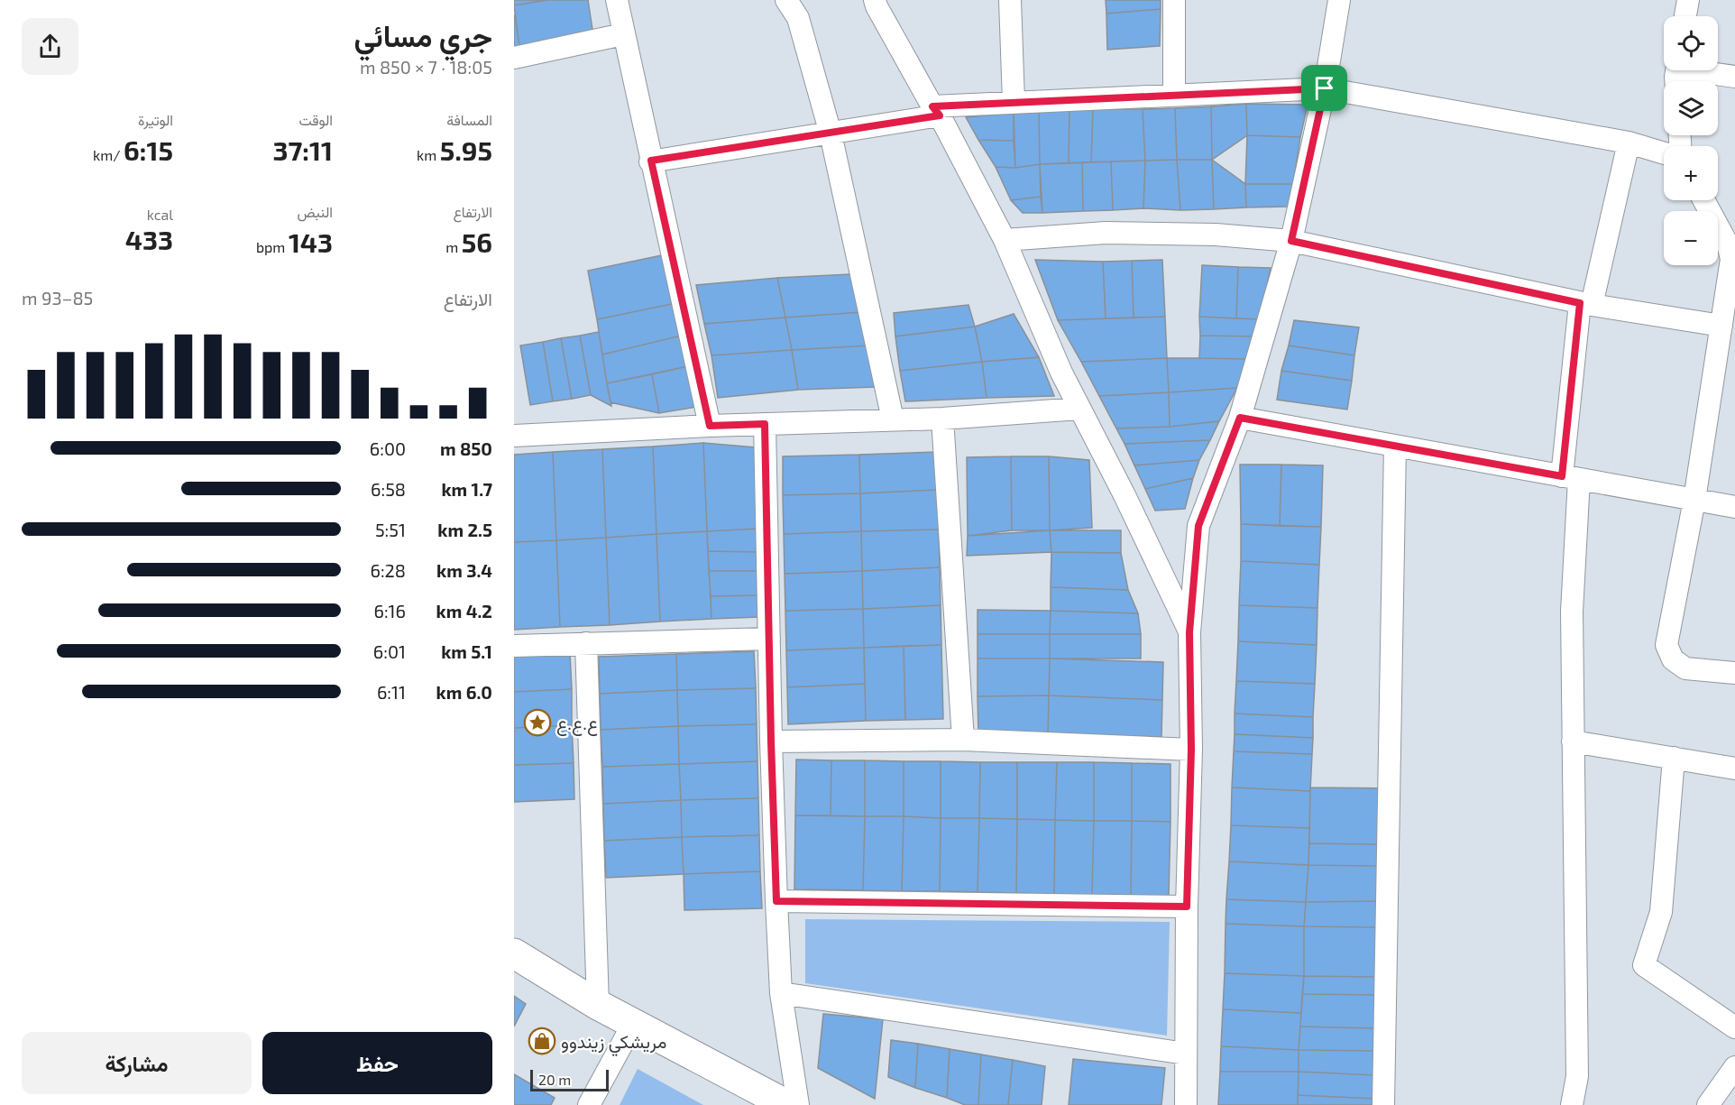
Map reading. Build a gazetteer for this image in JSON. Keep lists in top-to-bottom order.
{
  "places": {
    "place": ["ع.ع.ع"],
    "shop": ["مريشكي زيندوو"]
  },
  "scale_bar": "20 m",
  "page": {
    "heading": ["جري مسائي", "18:05 · 7 × 850 m"],
    "map_buttons": ["+", "−"],
    "stats": [
      ["المسافة", "5.95 km"],
      ["الوقت", "37:11"],
      ["الوتيرة", "6:15 /km"],
      ["الارتفاع", "56 m"],
      ["النبض", "143 bpm"],
      ["kcal", "433"]
    ],
    "chart": ["الارتفاع", "85–93 m"],
    "list": [
      {
        "name": "850 m",
        "note": "6:00"
      },
      {
        "name": "1.7 km",
        "note": "6:58"
      },
      {
        "name": "2.5 km",
        "note": "5:51"
      },
      {
        "name": "3.4 km",
        "note": "6:28"
      },
      {
        "name": "4.2 km",
        "note": "6:16"
      },
      {
        "name": "5.1 km",
        "note": "6:01"
      },
      {
        "name": "6.0 km",
        "note": "6:11"
      }
    ],
    "buttons": ["حفظ", "مشاركة"],
    "scale": "20 m"
  }
}
